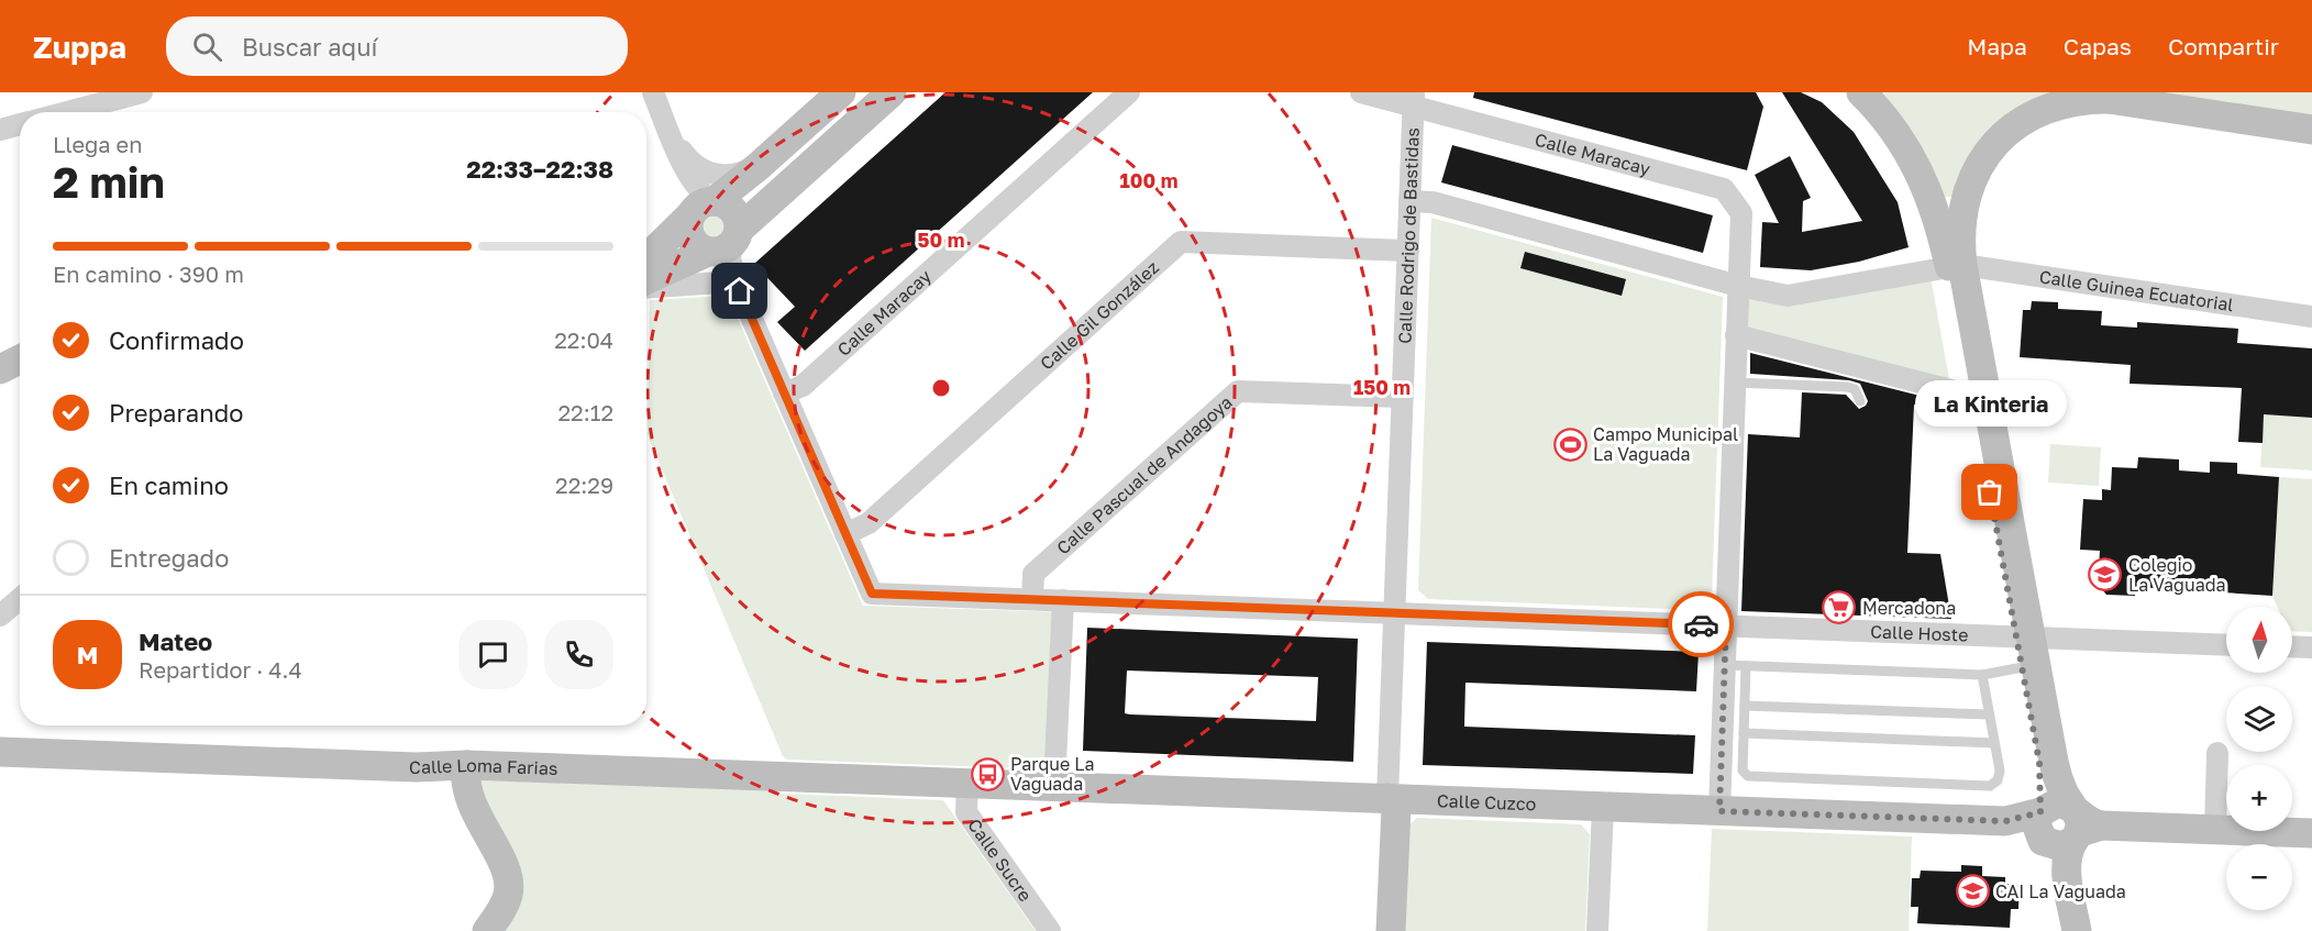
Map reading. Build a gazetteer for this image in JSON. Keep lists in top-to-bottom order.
{
  "streets": {
    "street": [
      "Calle Maracay",
      "Calle Rodrigo de Bastidas",
      "Calle Guinea Ecuatorial",
      "Calle Gil González",
      "Calle Pascual de Andagoya",
      "Calle Hoste",
      "Calle Loma Farias",
      "Calle Cuzco",
      "Calle Sucre"
    ]
  },
  "crossings": [
    ["Calle Maracay", "Calle Rodrigo de Bastidas"],
    ["Calle Maracay", "Calle Hoste"],
    ["Calle Maracay", "Calle Cuzco"],
    ["Calle Rodrigo de Bastidas", "Calle Gil González"],
    ["Calle Rodrigo de Bastidas", "Calle Pascual de Andagoya"],
    ["Calle Rodrigo de Bastidas", "Calle Hoste"],
    ["Calle Rodrigo de Bastidas", "Calle Cuzco"],
    ["Calle Gil González", "Calle Hoste"],
    ["Calle Pascual de Andagoya", "Calle Hoste"],
    ["Calle Loma Farias", "Calle Cuzco"],
    ["Calle Loma Farias", "Calle Sucre"],
    ["Calle Cuzco", "Calle Sucre"]
  ],
  "places": {
    "sports": ["Campo Municipal La Vaguada"],
    "other": ["La Kinteria"],
    "school or university": ["Colegio La Vaguada", "CAI La Vaguada"],
    "supermarket": ["Mercadona"],
    "bus stop": ["Parque La Vaguada"]
  },
  "north": "top",
  "page": {
    "header": "Zuppa",
    "search": "Buscar aquí",
    "nav": ["Mapa", "Capas", "Compartir"],
    "heading": ["2 min", "Llega en", "22:33–22:38"],
    "panel": ["Mateo", "Repartidor · 4.4"],
    "bar": "En camino · 390 m",
    "list": [
      ["Confirmado", "22:04"],
      ["Preparando", "22:12"],
      ["En camino", "22:29"],
      "Entregado"
    ],
    "bubble": "La Kinteria",
    "map_buttons": ["+", "−"],
    "round": "M"
  },
  "rings": ["100 m", "50 m", "150 m"]
}
